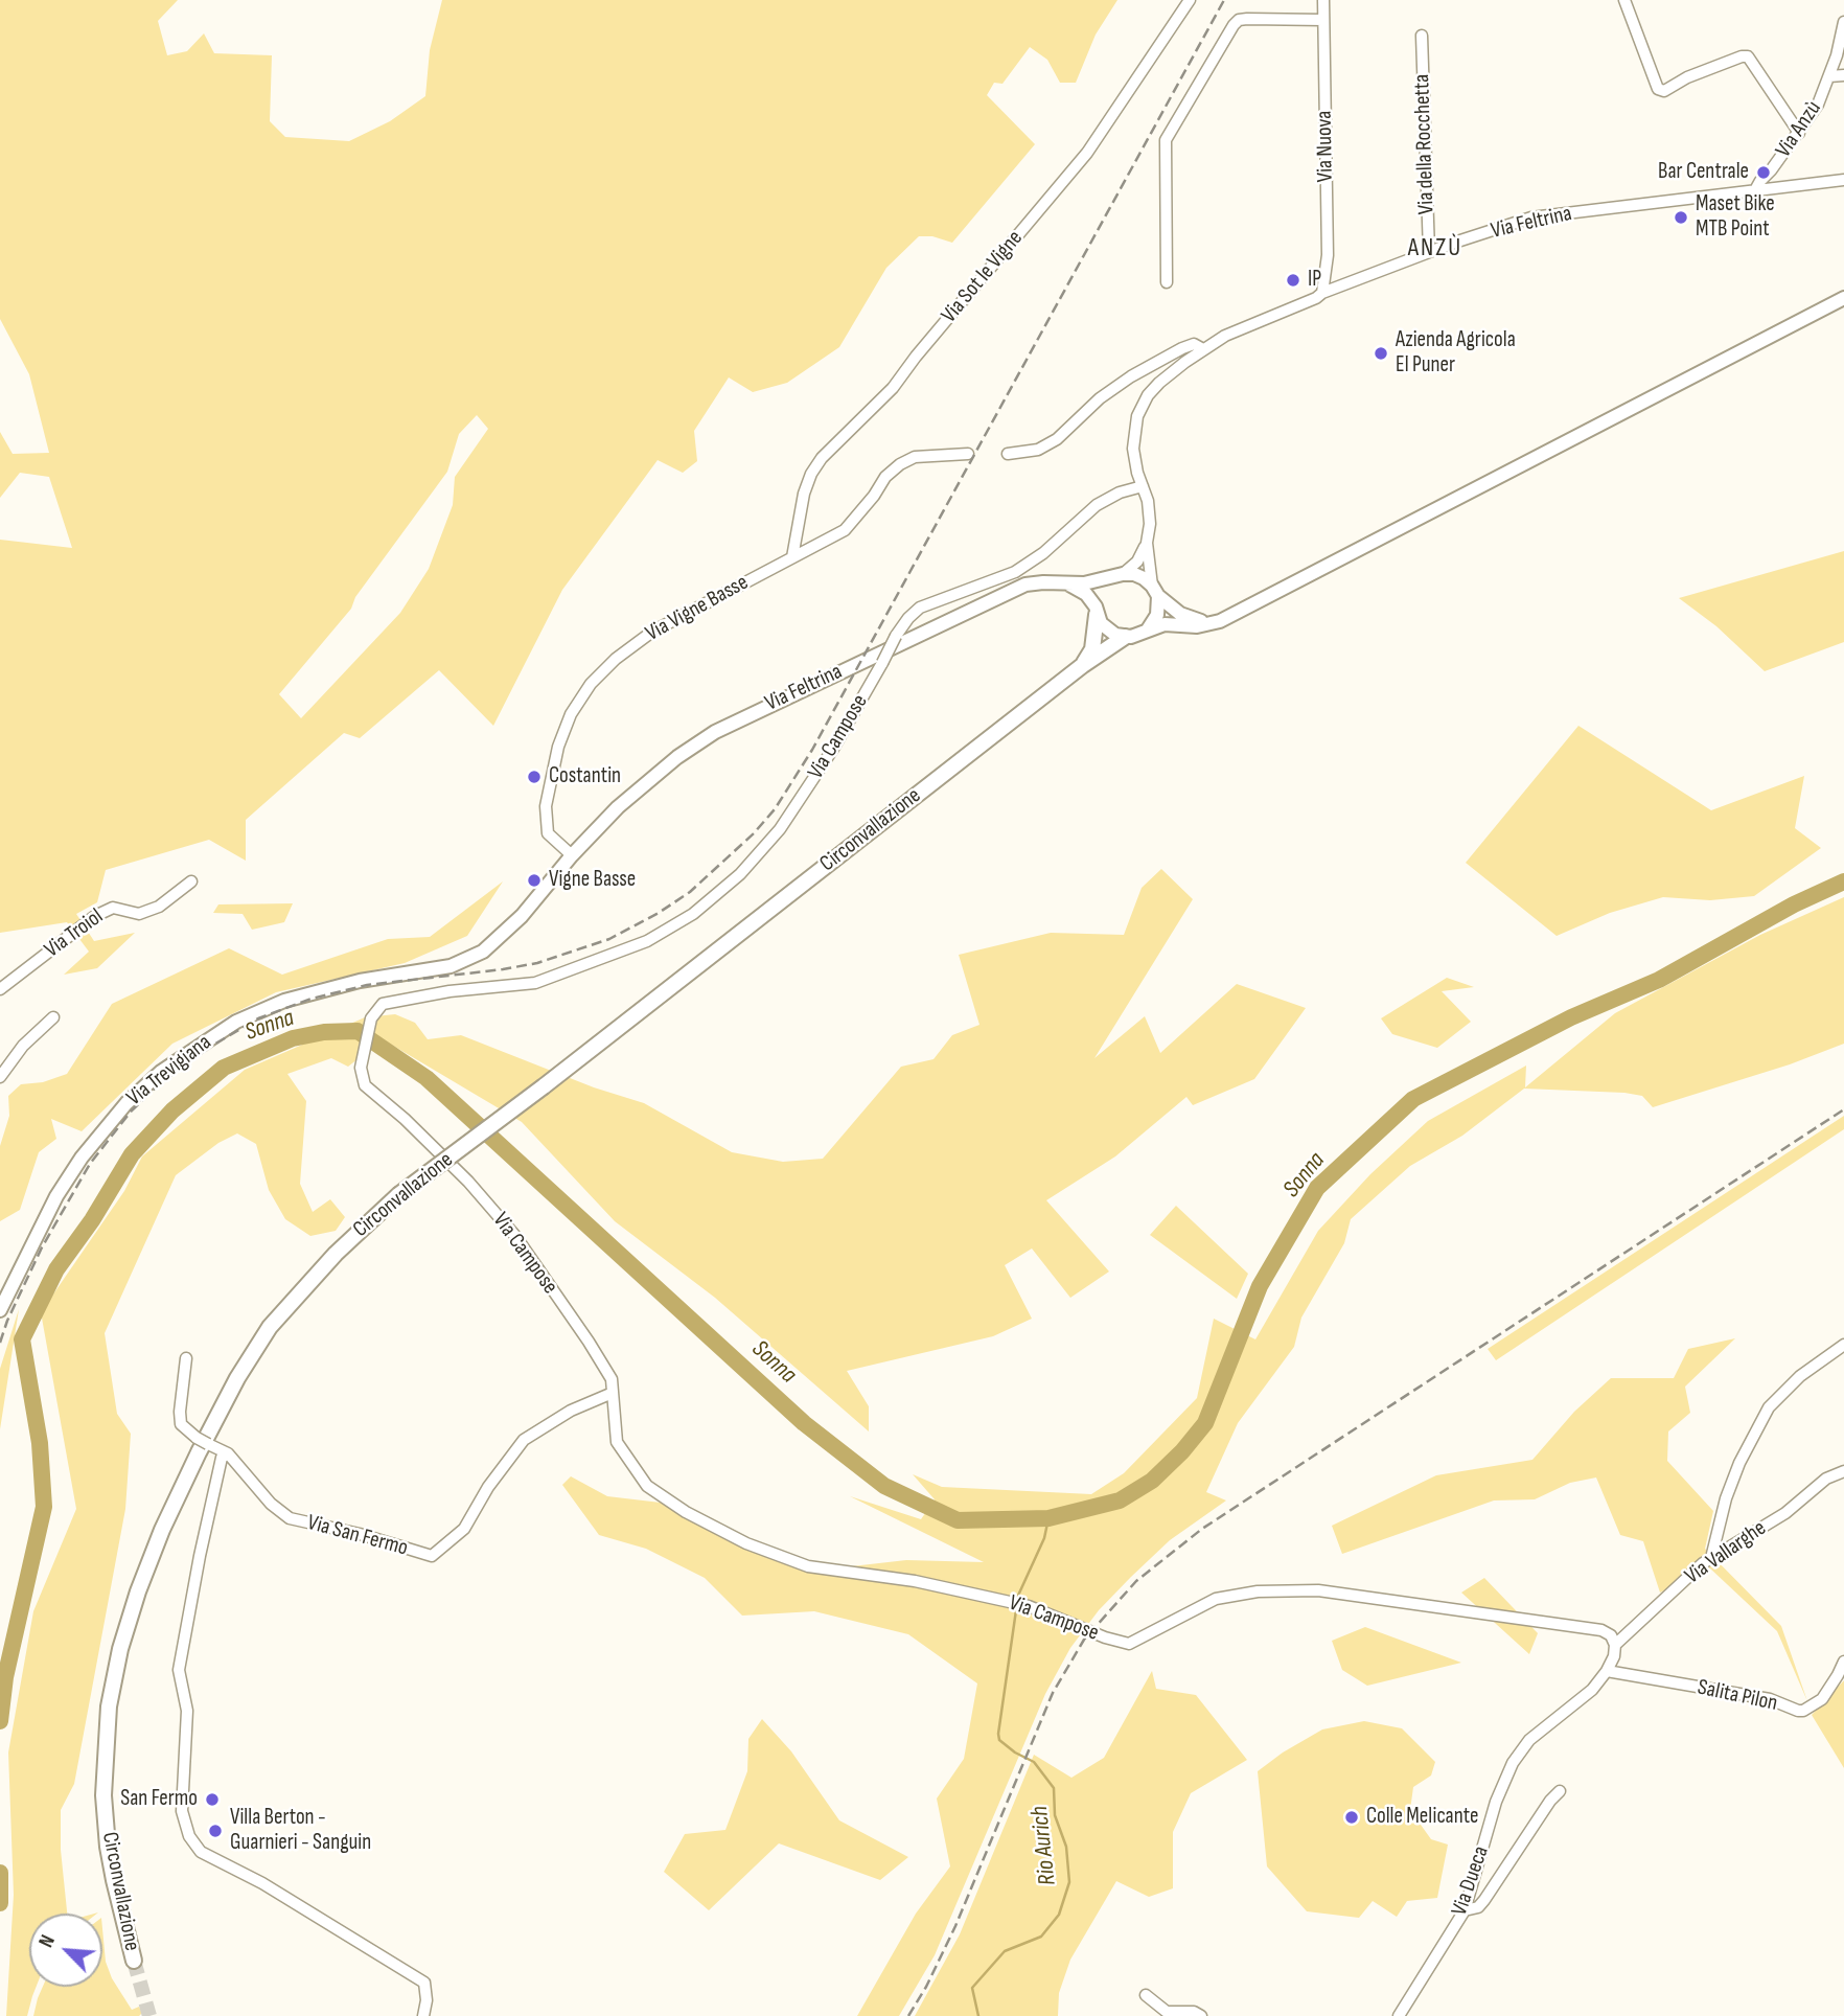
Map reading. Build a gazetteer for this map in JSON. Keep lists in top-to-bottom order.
{
  "streets": {
    "highway": ["Circonvallazione"],
    "main road": ["Via Feltrina", "Via Trevigiana"],
    "street": [
      "Via Anzù",
      "Via della Rocchetta",
      "Via Nuova",
      "Via Sot le Vigne",
      "Via Vigne Basse",
      "Via Campose",
      "Via Troiol",
      "Via San Fermo",
      "Via Vallarghe",
      "Salita Pilon",
      "Via Dueca"
    ]
  },
  "crossings": [
    ["Via Anzù", "Via Feltrina"],
    ["Via della Rocchetta", "Via Feltrina"],
    ["Via Nuova", "Via Feltrina"],
    ["Via Feltrina", "Via Vigne Basse"],
    ["Via Feltrina", "Via Campose"],
    ["Via Feltrina", "Circonvallazione"],
    ["Via Feltrina", "Via Trevigiana"],
    ["Via Sot le Vigne", "Via Vigne Basse"],
    ["Via Vigne Basse", "Via Trevigiana"],
    ["Via Campose", "Via San Fermo"],
    ["Via Campose", "Via Vallarghe"],
    ["Via Campose", "Via Dueca"],
    ["Via Vallarghe", "Via Dueca"],
    ["Salita Pilon", "Via Dueca"]
  ],
  "districts": ["ANZÙ"],
  "water": ["Sonna", "Rio Aurich"],
  "places": [
    "Bar Centrale",
    "Maset Bike MTB Point",
    "IP",
    "Azienda Agricola El Puner",
    "Costantin",
    "Vigne Basse",
    "San Fermo",
    "Colle Melicante",
    "Villa Berton - Guarnieri - Sanguin"
  ],
  "north": "top left"
}
